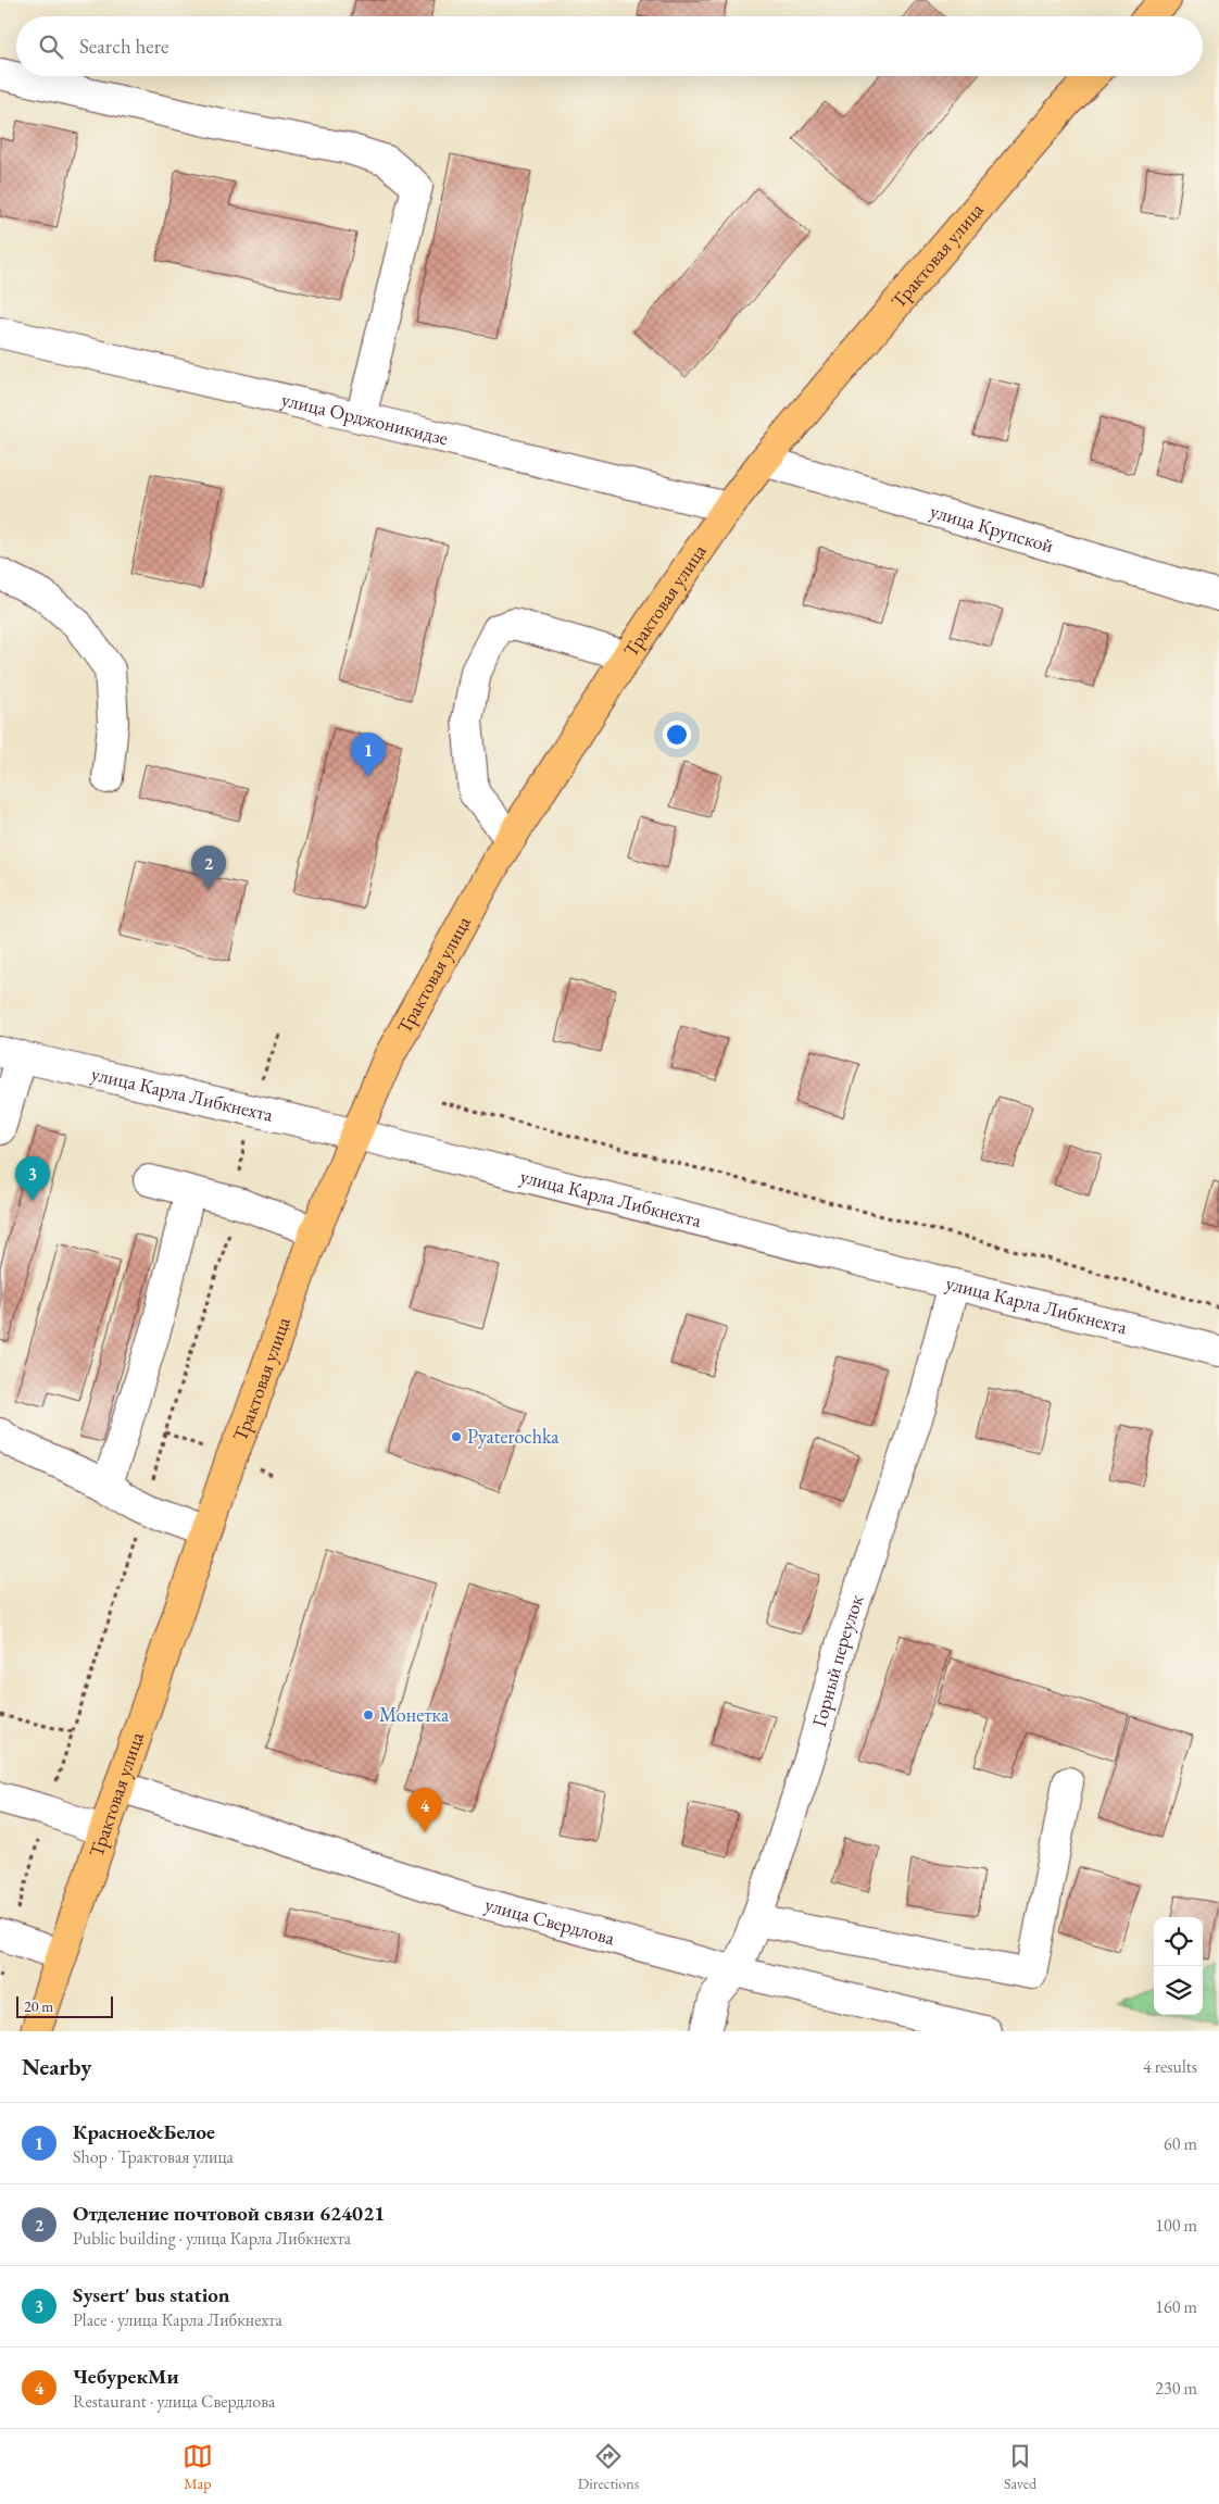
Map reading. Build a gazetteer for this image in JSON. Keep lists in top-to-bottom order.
{
  "streets": {
    "main road": ["Трактовая улица"],
    "street": [
      "улица Орджоникидзе",
      "улица Крупской",
      "улица Карла Либкнехта",
      "Горный переулок",
      "улица Свердлова"
    ]
  },
  "crossings": [
    ["Трактовая улица", "улица Орджоникидзе"],
    ["Трактовая улица", "улица Крупской"],
    ["Трактовая улица", "улица Карла Либкнехта"],
    ["Трактовая улица", "улица Свердлова"],
    ["улица Карла Либкнехта", "Горный переулок"],
    ["Горный переулок", "улица Свердлова"]
  ],
  "places": ["Pyaterochka", "Монетка"],
  "scale_bar": "20 m",
  "page": {
    "search": "Search here",
    "pins": [
      "1",
      "2",
      "3",
      "4"
    ],
    "scale": "20 m",
    "heading": ["Nearby", "4 results"],
    "list": [
      {
        "mark": "1",
        "name": "Красное&Белое",
        "note": "Shop · Трактовая улица",
        "value": "60 m"
      },
      {
        "mark": "2",
        "name": "Отделение почтовой связи 624021",
        "note": "Public building · улица Карла Либкнехта",
        "value": "100 m"
      },
      {
        "mark": "3",
        "name": "Sysert' bus station",
        "note": "Place · улица Карла Либкнехта",
        "value": "160 m"
      },
      {
        "mark": "4",
        "name": "ЧебурекМи",
        "note": "Restaurant · улица Свердлова",
        "value": "230 m"
      }
    ],
    "nav": ["Map", "Directions", "Saved"]
  }
}
